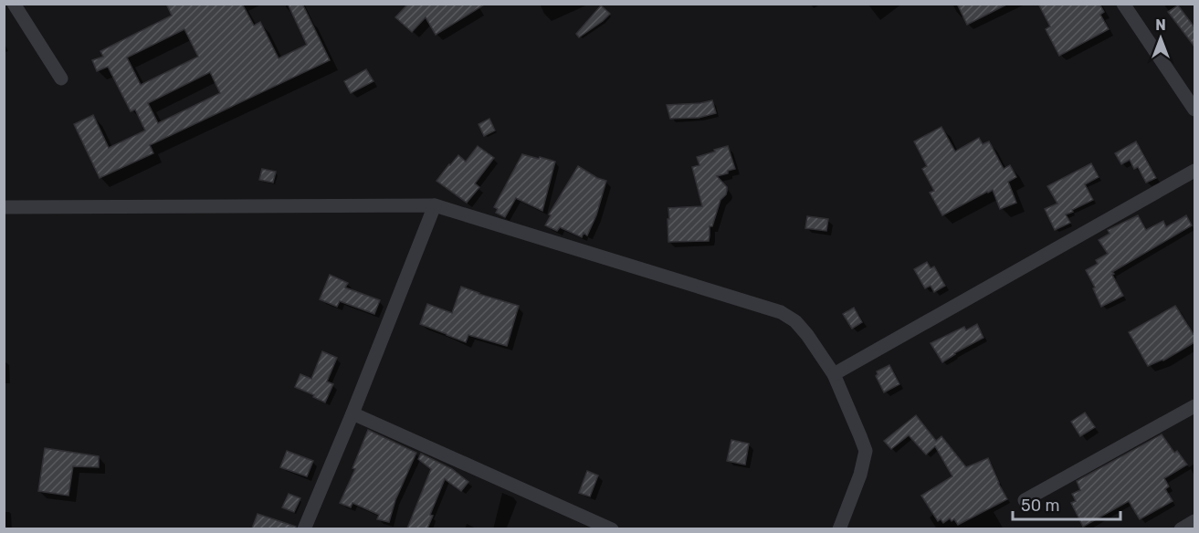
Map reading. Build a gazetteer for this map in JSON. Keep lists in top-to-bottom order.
{
  "scale_bar": "50 m",
  "north": "top"
}
